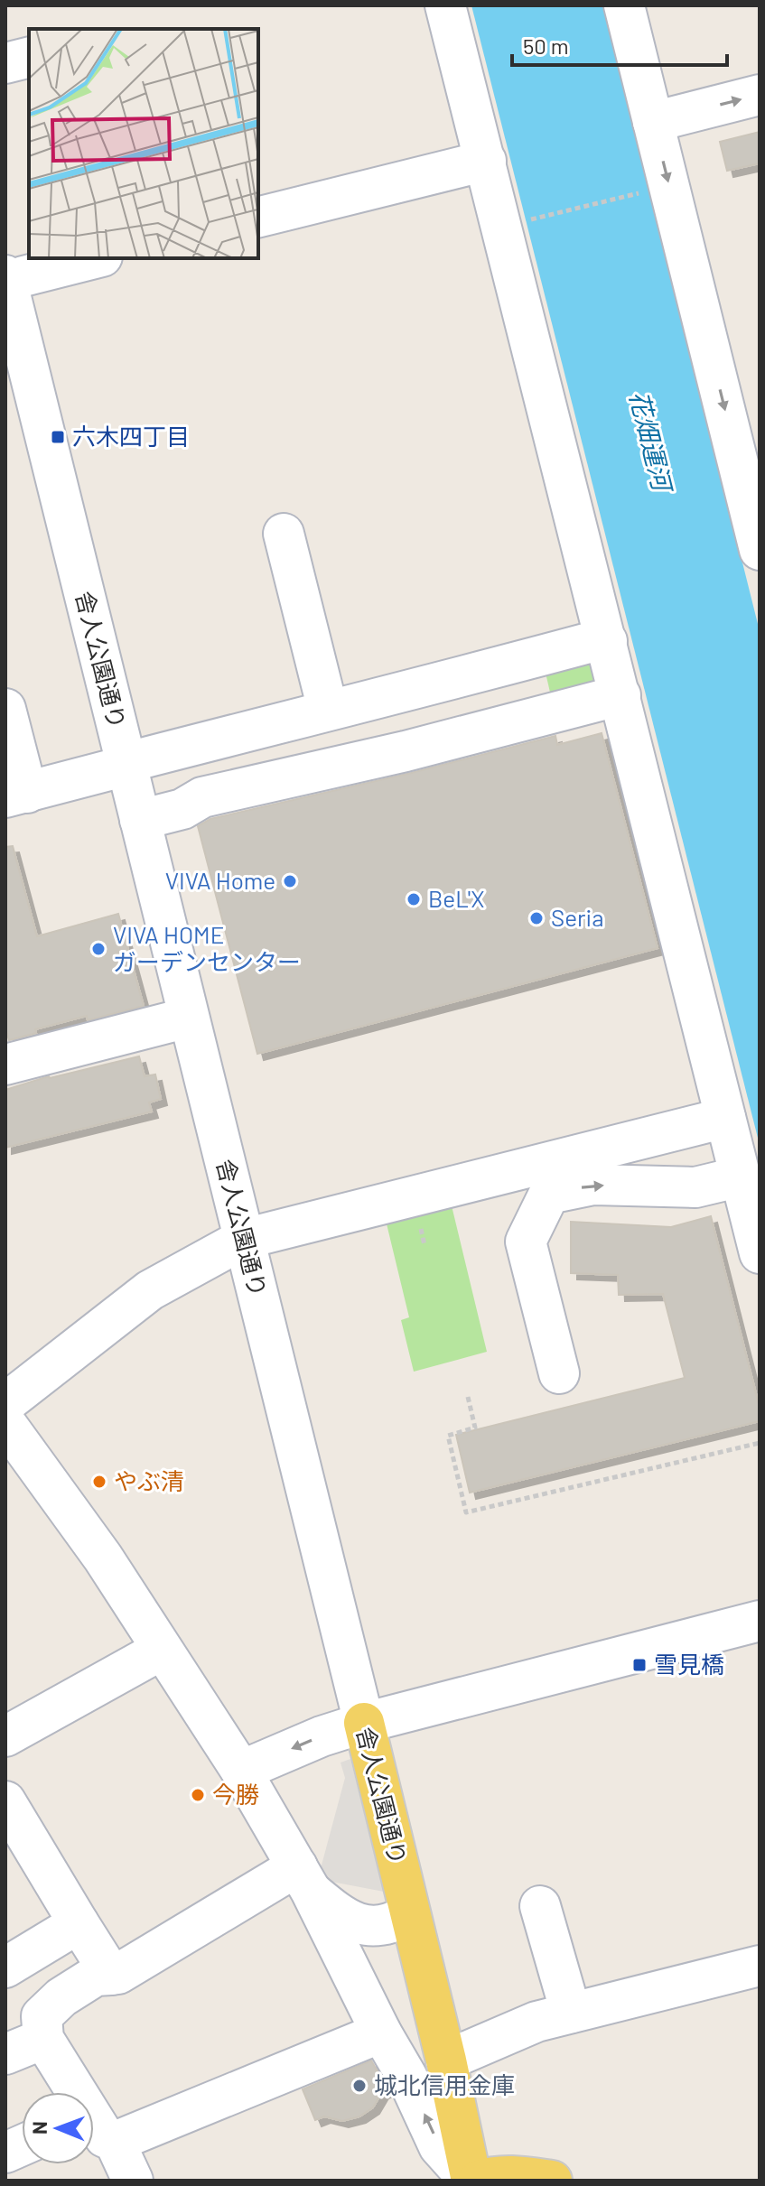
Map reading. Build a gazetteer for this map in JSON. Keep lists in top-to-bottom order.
{
  "streets": {
    "main road": ["舎人公園通り"]
  },
  "water": ["花畑運河"],
  "places": {
    "transit": ["六木四丁目", "雪見橋"],
    "other": [
      "VIVA Home",
      "BeL'X",
      "Seria",
      "VIVA HOME ガーデンセンター",
      "やぶ清",
      "今勝",
      "城北信用金庫"
    ]
  },
  "scale_bar": "50 m",
  "north": "left"
}
